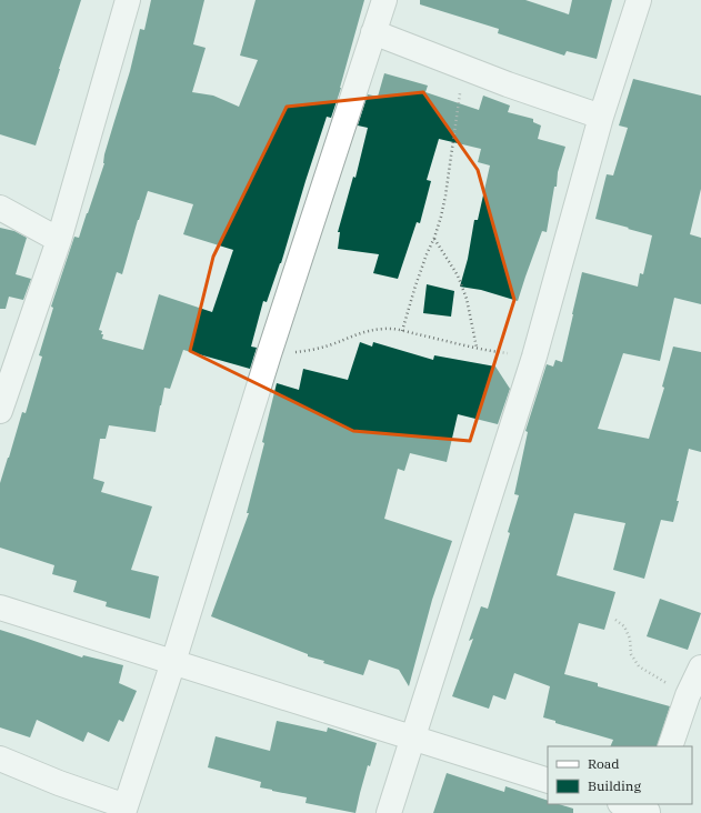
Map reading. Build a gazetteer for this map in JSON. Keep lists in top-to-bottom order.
{
  "legend": ["Road", "Building"]
}
